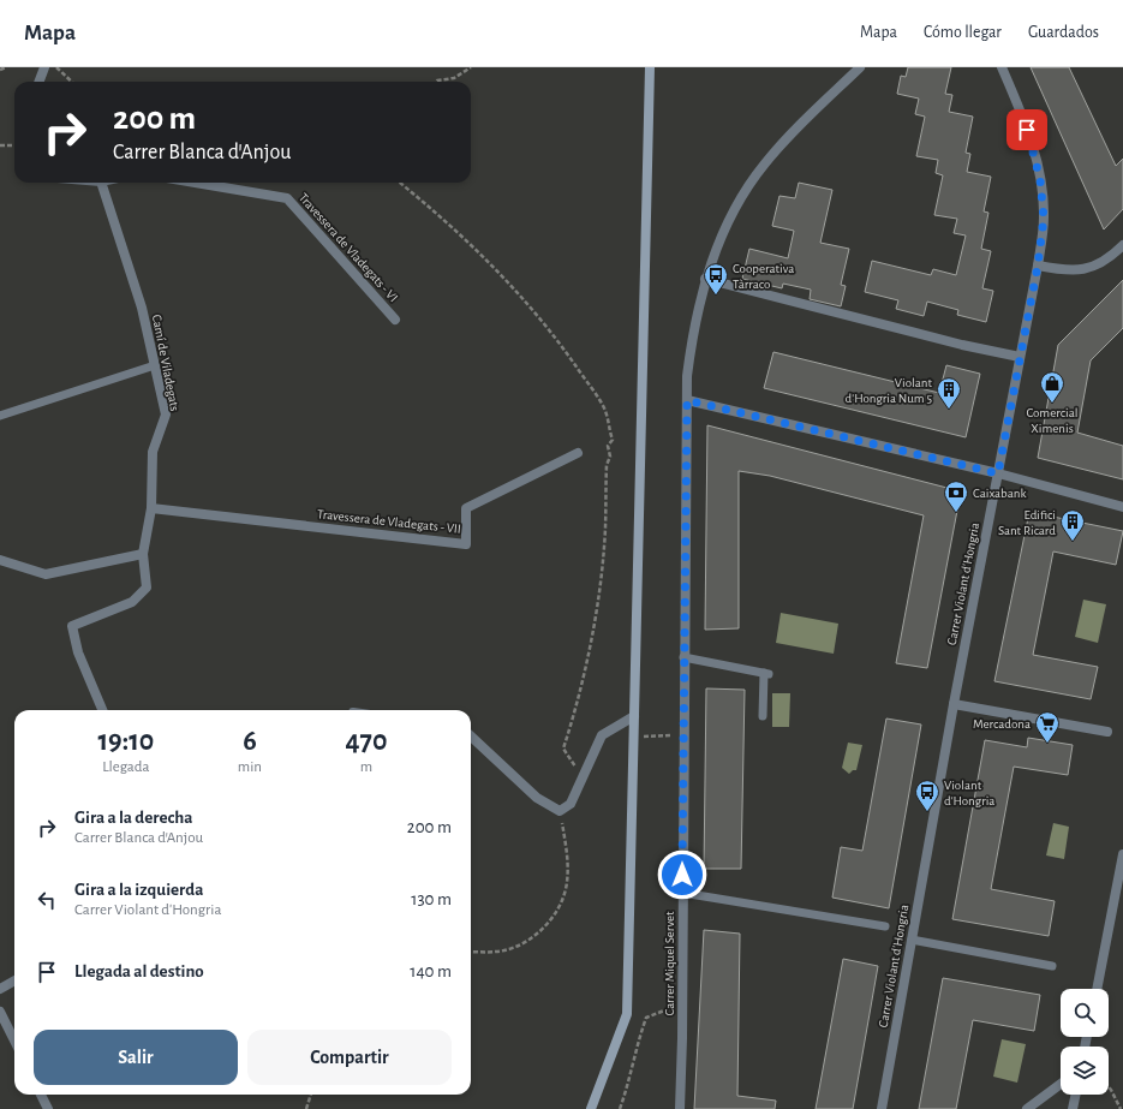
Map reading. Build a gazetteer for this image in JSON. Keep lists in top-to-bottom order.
{
  "streets": {
    "street": [
      "Travessera de Vladegats - VI",
      "Camí de Viladegats",
      "Travessera de Vladegats - VII",
      "Carrer Violant d'Hongria",
      "Carrer Miquel Servet"
    ]
  },
  "crossings": [
    ["Camí de Viladegats", "Travessera de Vladegats - VII"]
  ],
  "places": {
    "bus stop": ["Cooperativa Tàrraco", "Violant d'Hongria"],
    "shop": ["Comercial Ximenis"],
    "building": ["Violant d'Hongria Num 5", "Edifici Sant Ricard"],
    "bank": ["Caixabank"],
    "supermarket": ["Mercadona"]
  },
  "page": {
    "header": "Mapa",
    "nav": ["Mapa", "Cómo llegar", "Guardados"],
    "turn": ["200 m", "Carrer Blanca d'Anjou"],
    "eta": [
      "19:10",
      "Llegada",
      "6",
      "min",
      "470",
      "m"
    ],
    "list": [
      {
        "name": "Gira a la derecha",
        "note": "Carrer Blanca d'Anjou",
        "value": "200 m"
      },
      {
        "name": "Gira a la izquierda",
        "note": "Carrer Violant d'Hongria",
        "value": "130 m"
      },
      {
        "name": "Llegada al destino",
        "value": "140 m"
      }
    ],
    "buttons": ["Salir", "Compartir"]
  }
}
